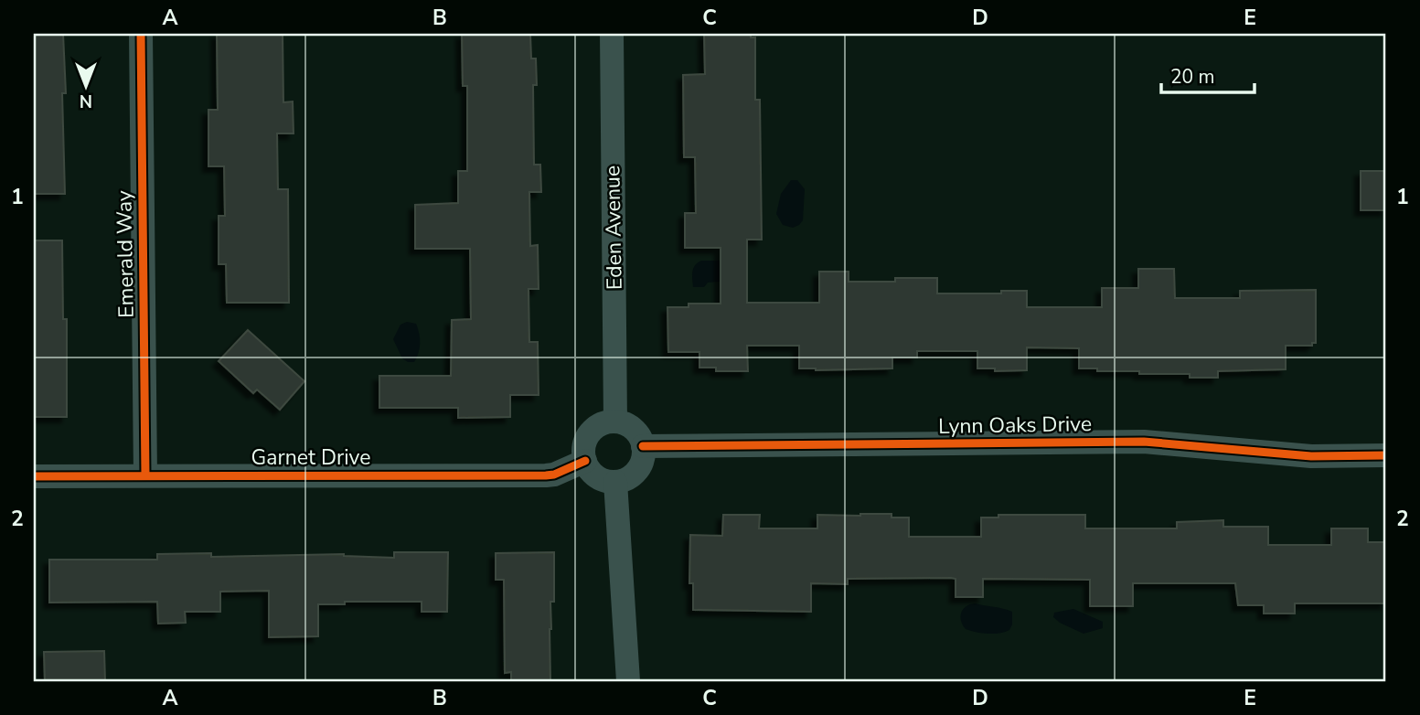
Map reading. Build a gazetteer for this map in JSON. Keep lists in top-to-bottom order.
{
  "streets": {
    "street": [
      "Eden Avenue",
      "Emerald Way",
      "Lynn Oaks Drive",
      "Garnet Drive"
    ]
  },
  "crossings": [
    ["Eden Avenue", "Lynn Oaks Drive"],
    ["Eden Avenue", "Garnet Drive"],
    ["Emerald Way", "Garnet Drive"],
    ["Lynn Oaks Drive", "Garnet Drive"]
  ],
  "scale_bar": "20 m",
  "north": "bottom",
  "grid": {
    "columns": [
      "A",
      "B",
      "C",
      "D",
      "E"
    ],
    "rows": ["1", "2"]
  }
}
